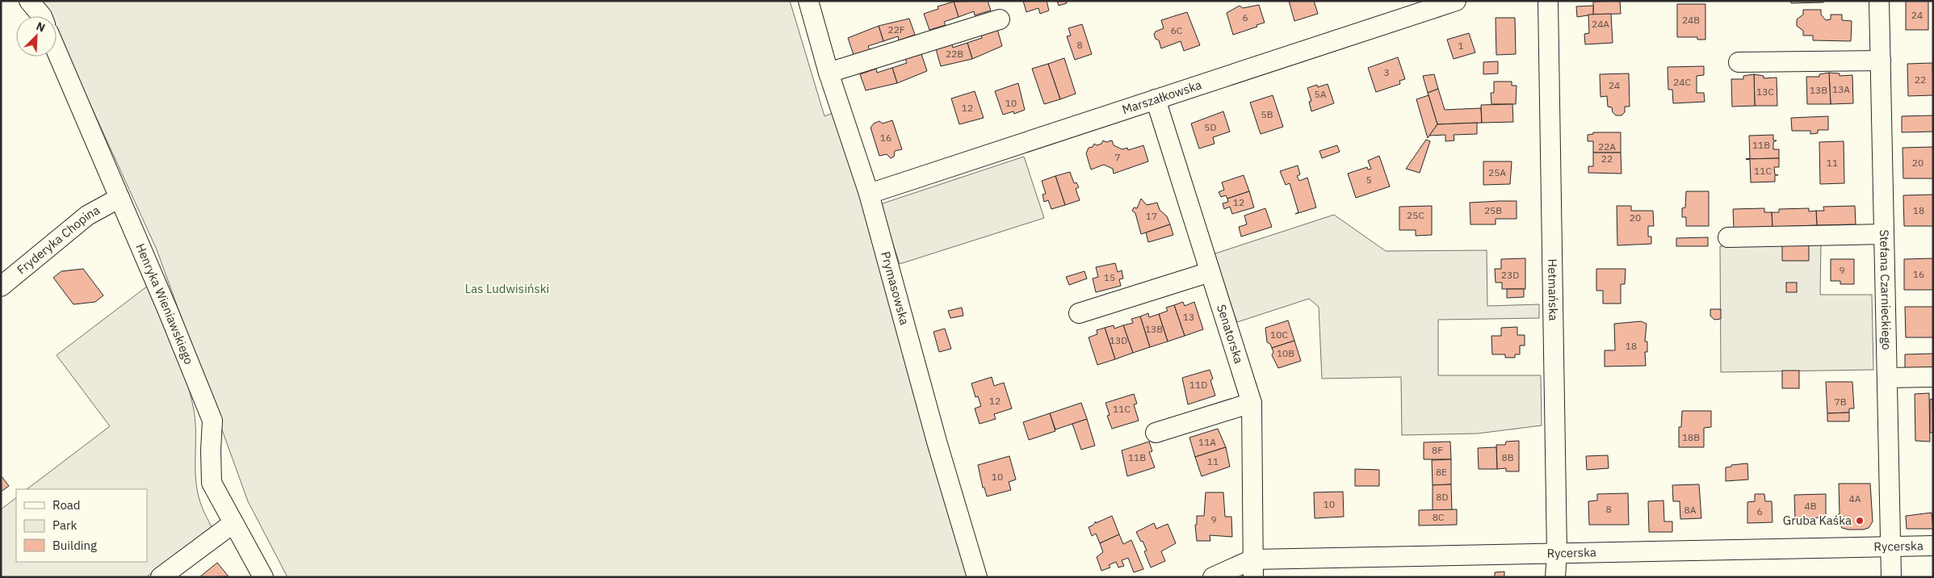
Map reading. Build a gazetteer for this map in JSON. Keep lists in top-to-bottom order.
{
  "streets": {
    "street": [
      "Marszałkowska",
      "Fryderyka Chopina",
      "Prymasowska",
      "Hetmańska",
      "Stefana Czarnieckiego",
      "Henryka Wieniawskiego",
      "Senatorska",
      "Rycerska"
    ]
  },
  "crossings": [
    ["Marszałkowska", "Prymasowska"],
    ["Marszałkowska", "Senatorska"],
    ["Fryderyka Chopina", "Henryka Wieniawskiego"],
    ["Hetmańska", "Rycerska"],
    ["Stefana Czarnieckiego", "Rycerska"],
    ["Senatorska", "Rycerska"]
  ],
  "parks": ["Las Ludwisiński"],
  "places": ["Gruba Kaśka"],
  "house_numbers": [
    "24",
    "6",
    "24B",
    "24A",
    "22F",
    "6C",
    "8",
    "1",
    "22B",
    "3",
    "22",
    "24C",
    "24",
    "13A",
    "13B",
    "13C",
    "5A",
    "10",
    "12",
    "5B",
    "5D",
    "16",
    "11B",
    "22A",
    "7",
    "22",
    "11",
    "20",
    "11C",
    "25A",
    "5",
    "12",
    "25B",
    "18",
    "25C",
    "17",
    "20",
    "9",
    "16",
    "23D",
    "15",
    "13",
    "13B",
    "10C",
    "13D",
    "18",
    "10B",
    "11D",
    "12",
    "7B",
    "11C",
    "18B",
    "11A",
    "8F",
    "11B",
    "8B",
    "11",
    "8E",
    "10",
    "8D",
    "4A",
    "10",
    "4B",
    "8",
    "8A",
    "6",
    "8C",
    "9"
  ],
  "legend": ["Road", "Park", "Building"],
  "north": "top right"
}
